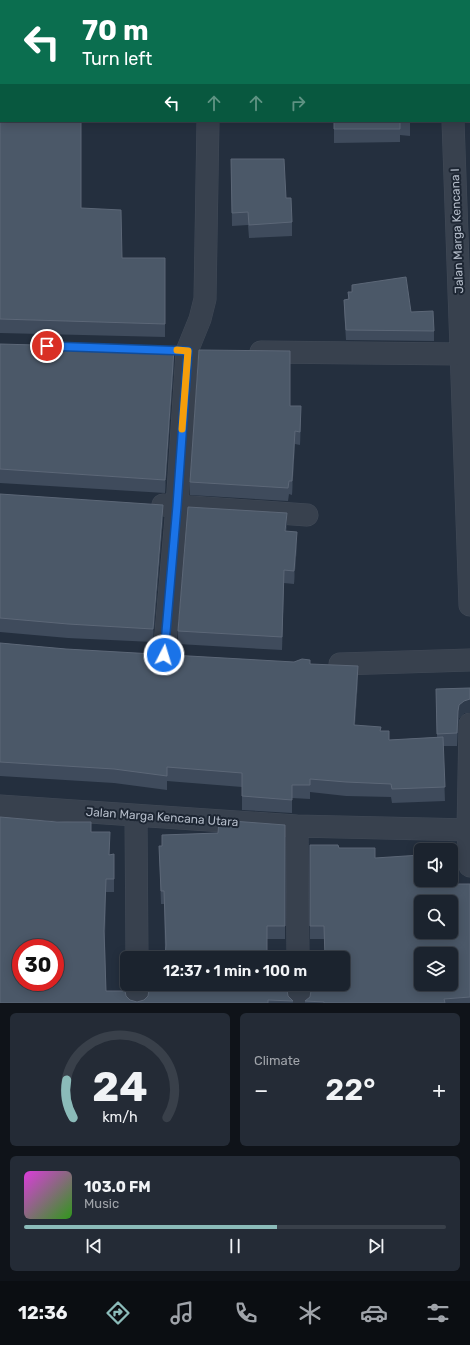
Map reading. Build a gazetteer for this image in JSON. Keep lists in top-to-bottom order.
{
  "streets": {
    "street": ["Jalan Marga Kencana I", "Jalan Marga Kencana Utara"]
  },
  "page": {
    "turn": ["70 m", "Turn left"],
    "limit": "30",
    "trip": "12:37 · 1 min · 100 m",
    "tile": "Climate",
    "heat": ["−", "22°", "+"],
    "song": ["103.0 FM", "Music"],
    "tabs": "12:36",
    "gauge": ["24", "km/h"]
  }
}
